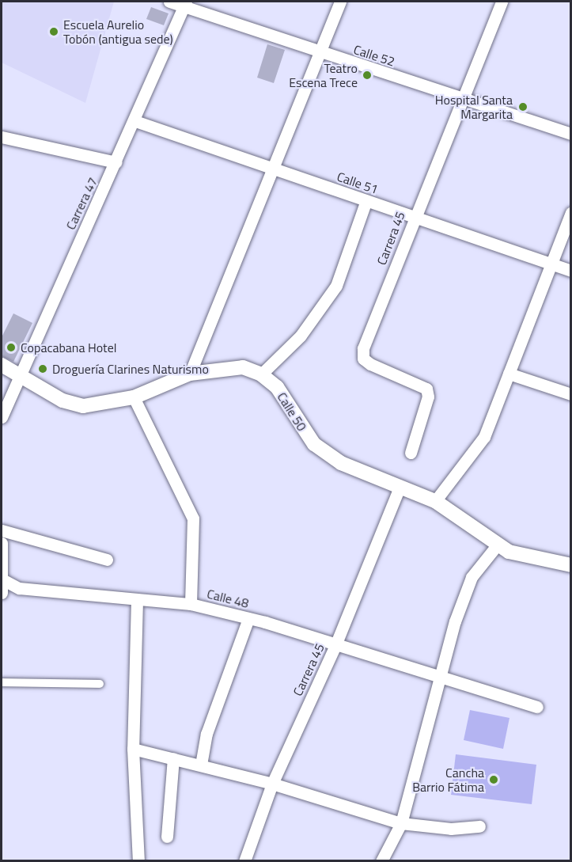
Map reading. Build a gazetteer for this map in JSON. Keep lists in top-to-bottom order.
{
  "streets": {
    "street": [
      "Calle 52",
      "Calle 51",
      "Carrera 47",
      "Carrera 45",
      "Calle 50",
      "Calle 48"
    ]
  },
  "crossings": [
    ["Calle 52", "Carrera 47"],
    ["Calle 52", "Carrera 45"],
    ["Calle 51", "Carrera 47"],
    ["Calle 51", "Carrera 45"],
    ["Carrera 47", "Calle 50"],
    ["Carrera 45", "Calle 50"],
    ["Carrera 45", "Calle 48"]
  ],
  "places": [
    "Escuela Aurelio Tobón (antigua sede)",
    "Teatro Escena Trece",
    "Hospital Santa Margarita",
    "Copacabana Hotel",
    "Droguería Clarines Naturismo",
    "Cancha Barrio Fátima"
  ]
}
